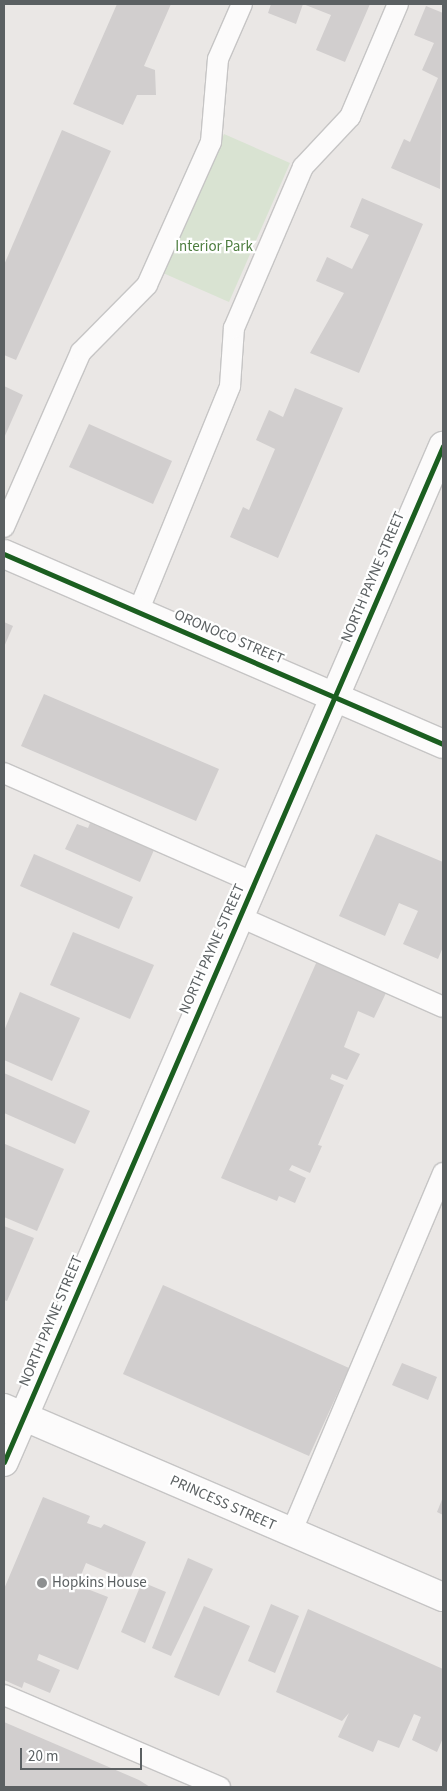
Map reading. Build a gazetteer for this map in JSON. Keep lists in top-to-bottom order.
{
  "streets": {
    "street": ["NORTH PAYNE STREET", "ORONOCO STREET", "PRINCESS STREET"]
  },
  "crossings": [
    ["NORTH PAYNE STREET", "ORONOCO STREET"],
    ["NORTH PAYNE STREET", "PRINCESS STREET"]
  ],
  "parks": ["Interior Park"],
  "places": ["Hopkins House"],
  "scale_bar": "20 m"
}
